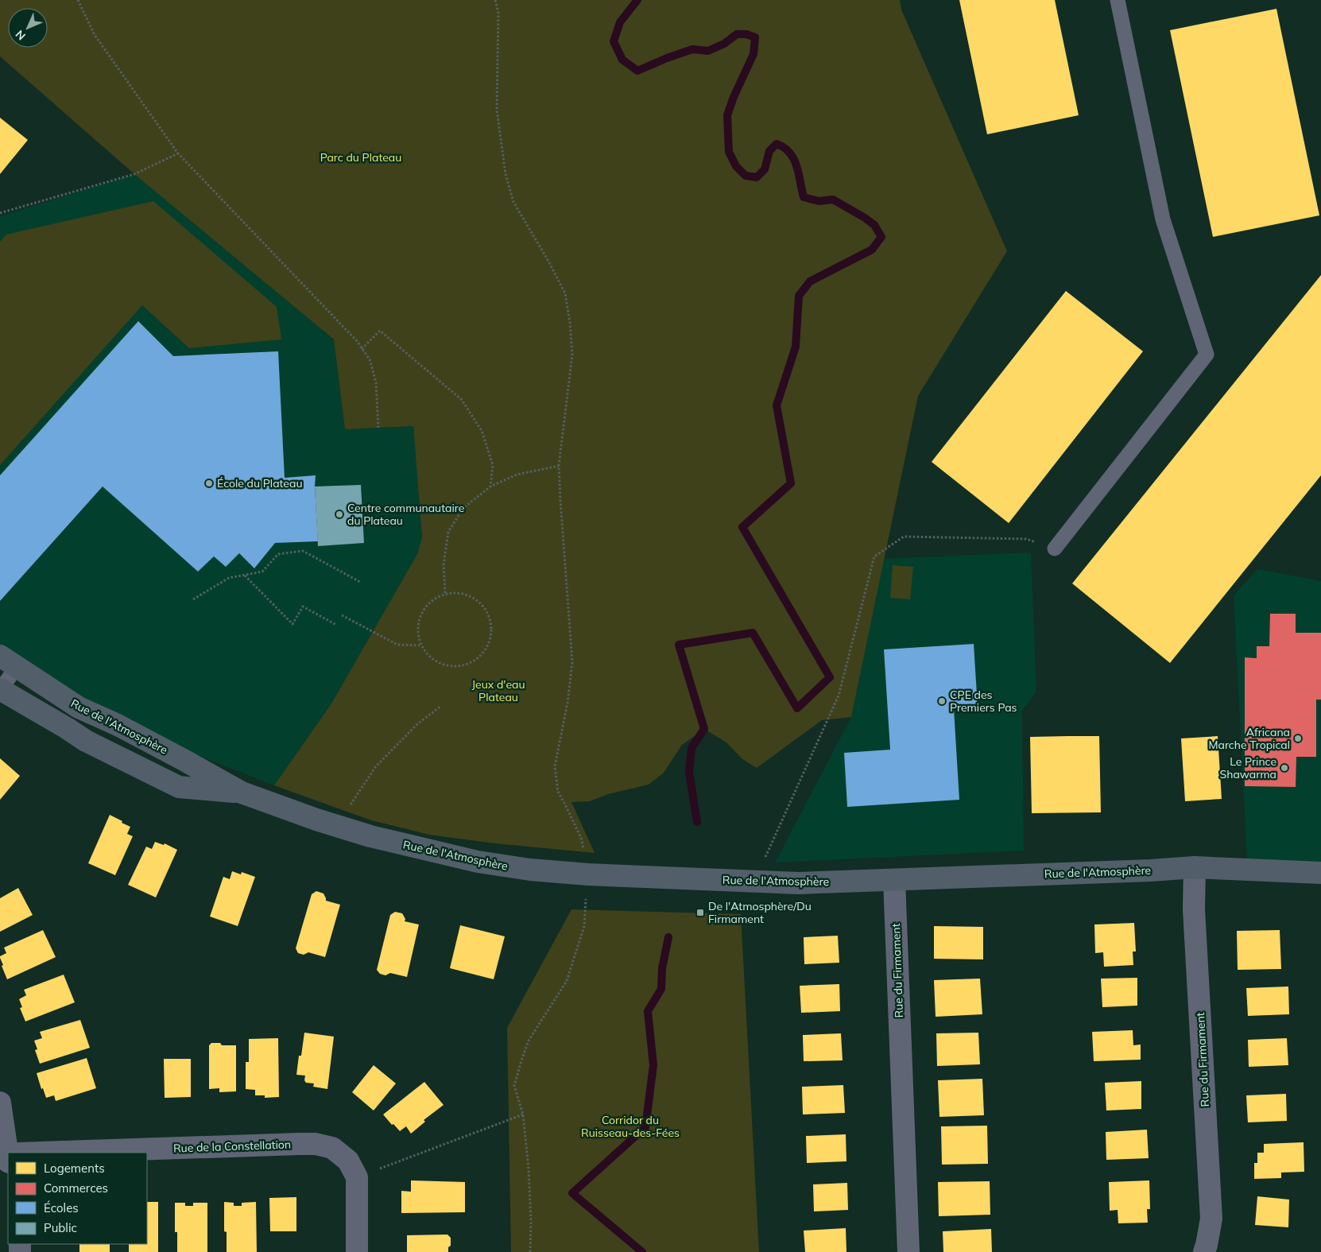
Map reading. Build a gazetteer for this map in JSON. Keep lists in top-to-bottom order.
{
  "streets": {
    "street": ["Rue de l'Atmosphère", "Rue du Firmament", "Rue de la Constellation"]
  },
  "crossings": [
    ["Rue de l'Atmosphère", "Rue du Firmament"]
  ],
  "parks": ["Parc du Plateau", "Jeux d'eau Plateau", "Corridor du Ruisseau-des-Fées"],
  "places": {
    "other": [
      "École du Plateau",
      "Centre communautaire du Plateau",
      "CPE des Premiers Pas",
      "Africana Marche Tropical",
      "Le Prince Shawarma"
    ],
    "transit": ["De l'Atmosphère/Du Firmament"]
  },
  "legend": [
    "Logements",
    "Commerces",
    "Écoles",
    "Public"
  ],
  "north": "bottom left"
}
